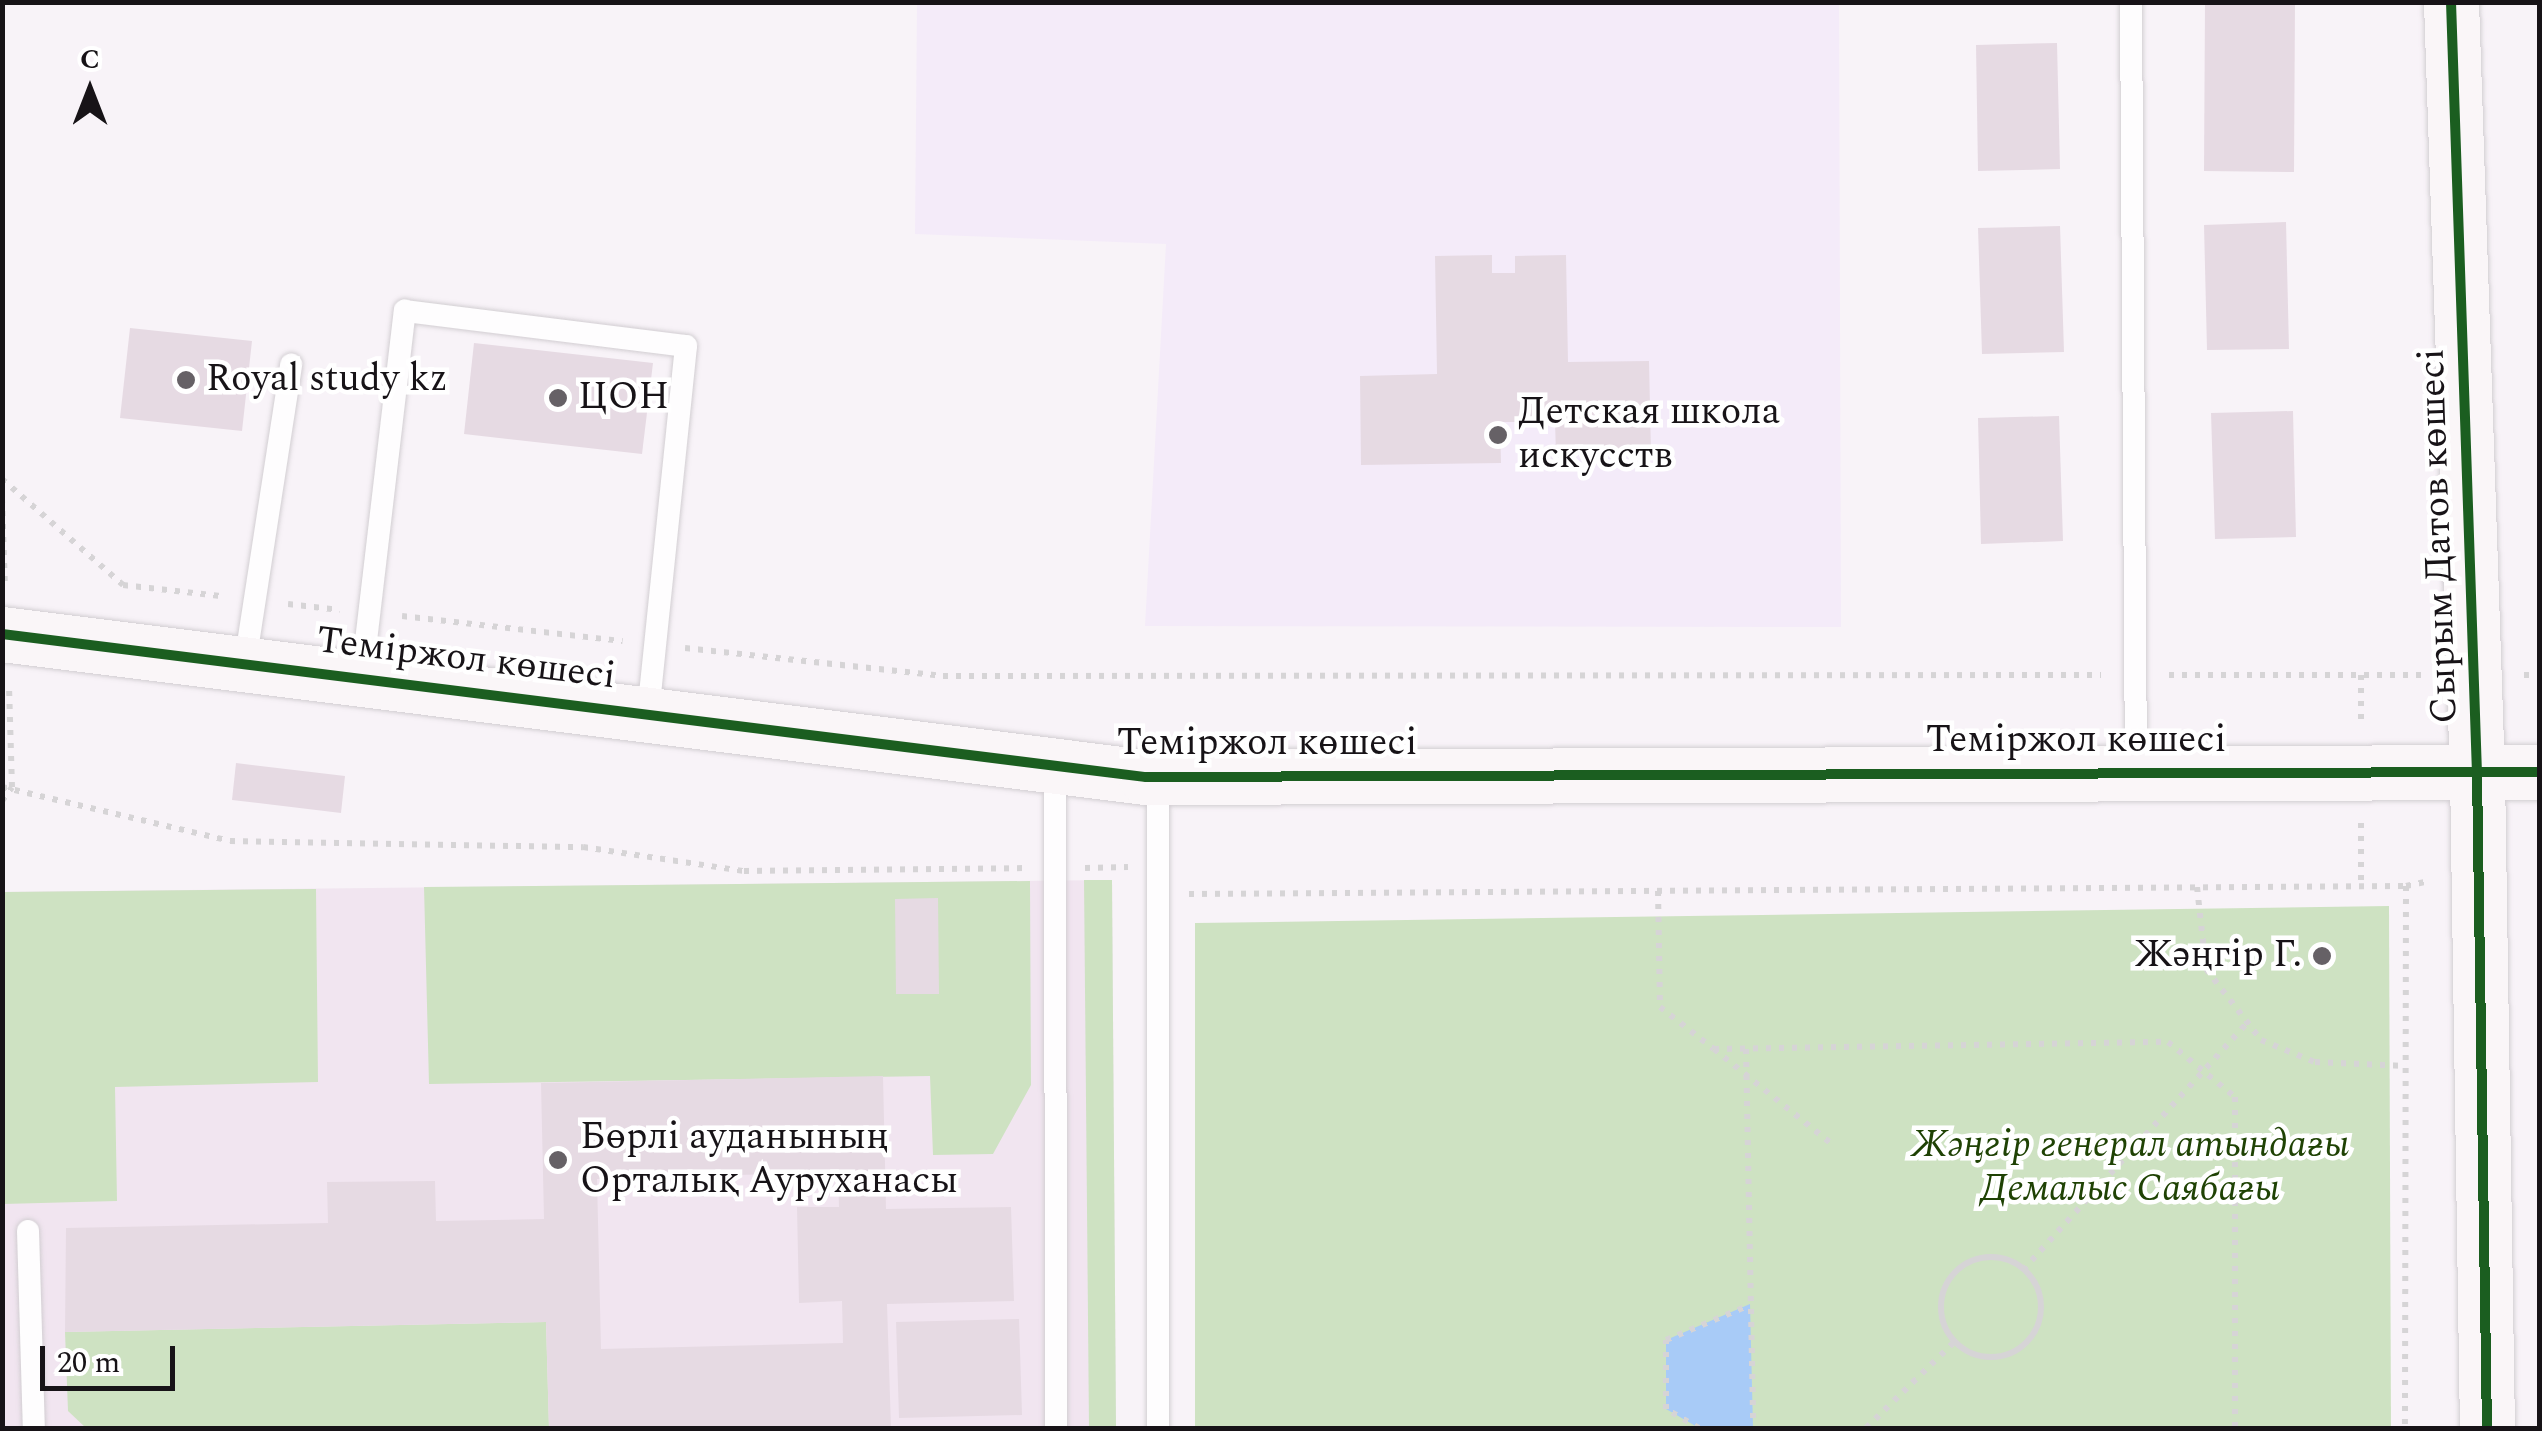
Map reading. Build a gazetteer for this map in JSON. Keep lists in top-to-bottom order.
{
  "streets": {
    "street": ["Сырым Датов көшесі", "Теміржол көшесі"]
  },
  "crossings": [
    ["Сырым Датов көшесі", "Теміржол көшесі"]
  ],
  "parks": ["Жәңгір генерал атындағы Демалыс Саябағы"],
  "places": [
    "Royal study kz",
    "ЦОН",
    "Детская школа искусств",
    "Жәңгір Г.",
    "Бөрлі ауданының Орталық Ауруханасы"
  ],
  "scale_bar": "20 m",
  "north": "top"
}
